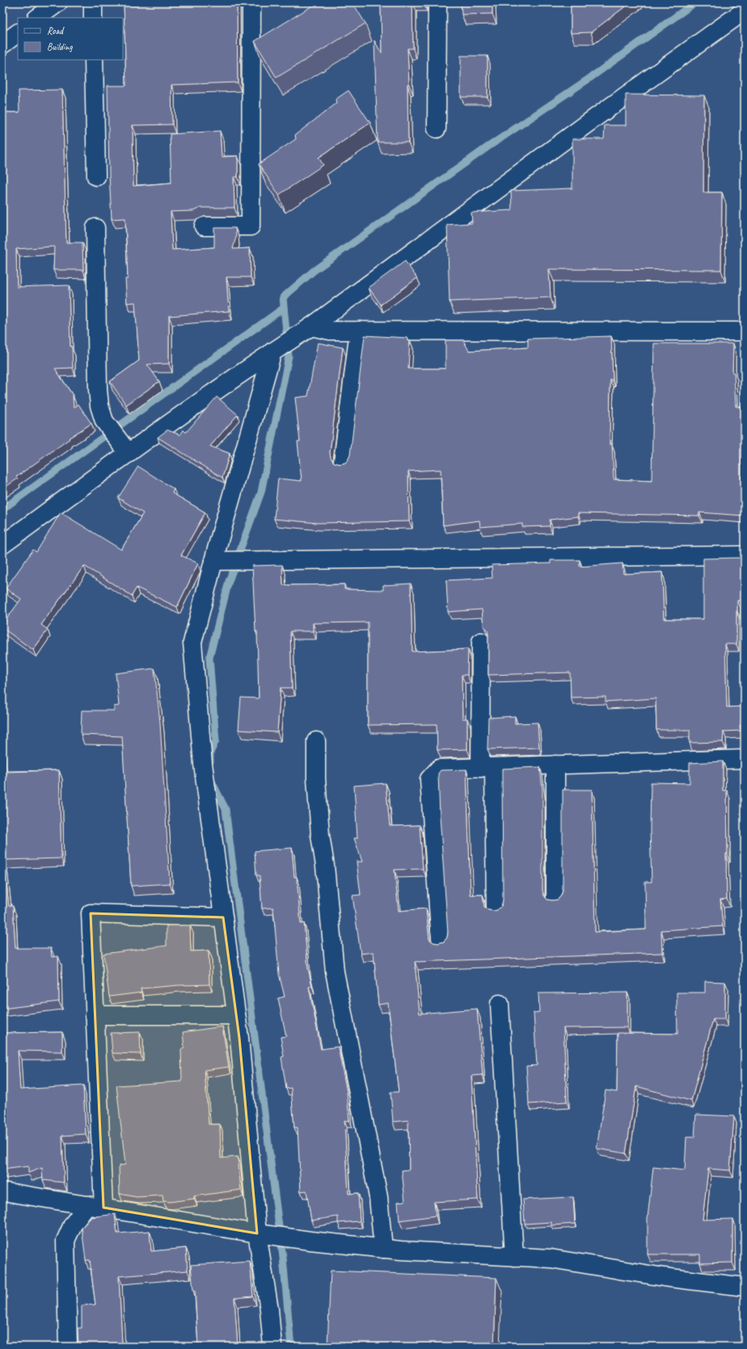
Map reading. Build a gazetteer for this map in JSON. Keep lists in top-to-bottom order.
{
  "legend": ["Road", "Building"]
}
